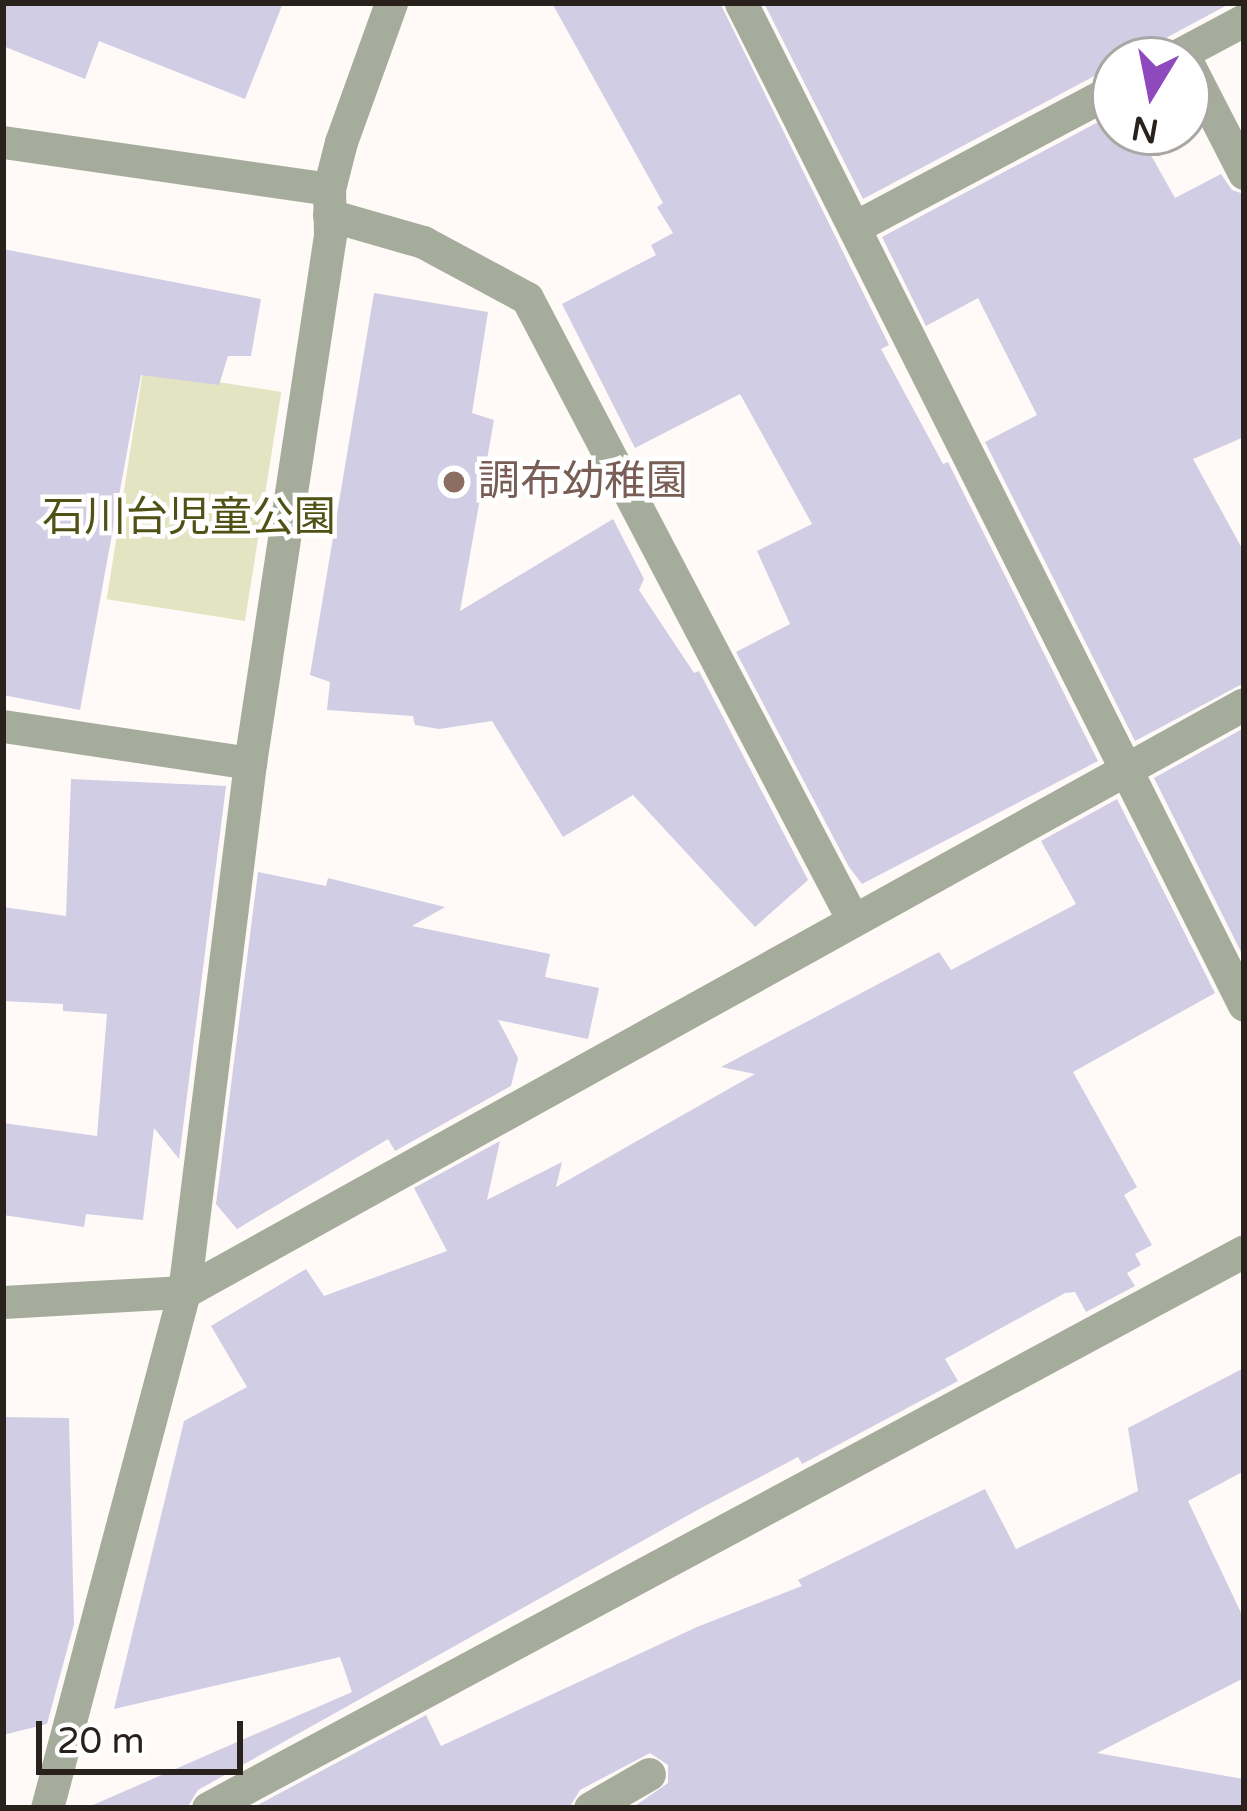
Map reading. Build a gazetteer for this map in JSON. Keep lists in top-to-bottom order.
{
  "parks": ["石川台児童公園"],
  "places": ["調布幼稚園"],
  "scale_bar": "20 m",
  "north": "bottom"
}
